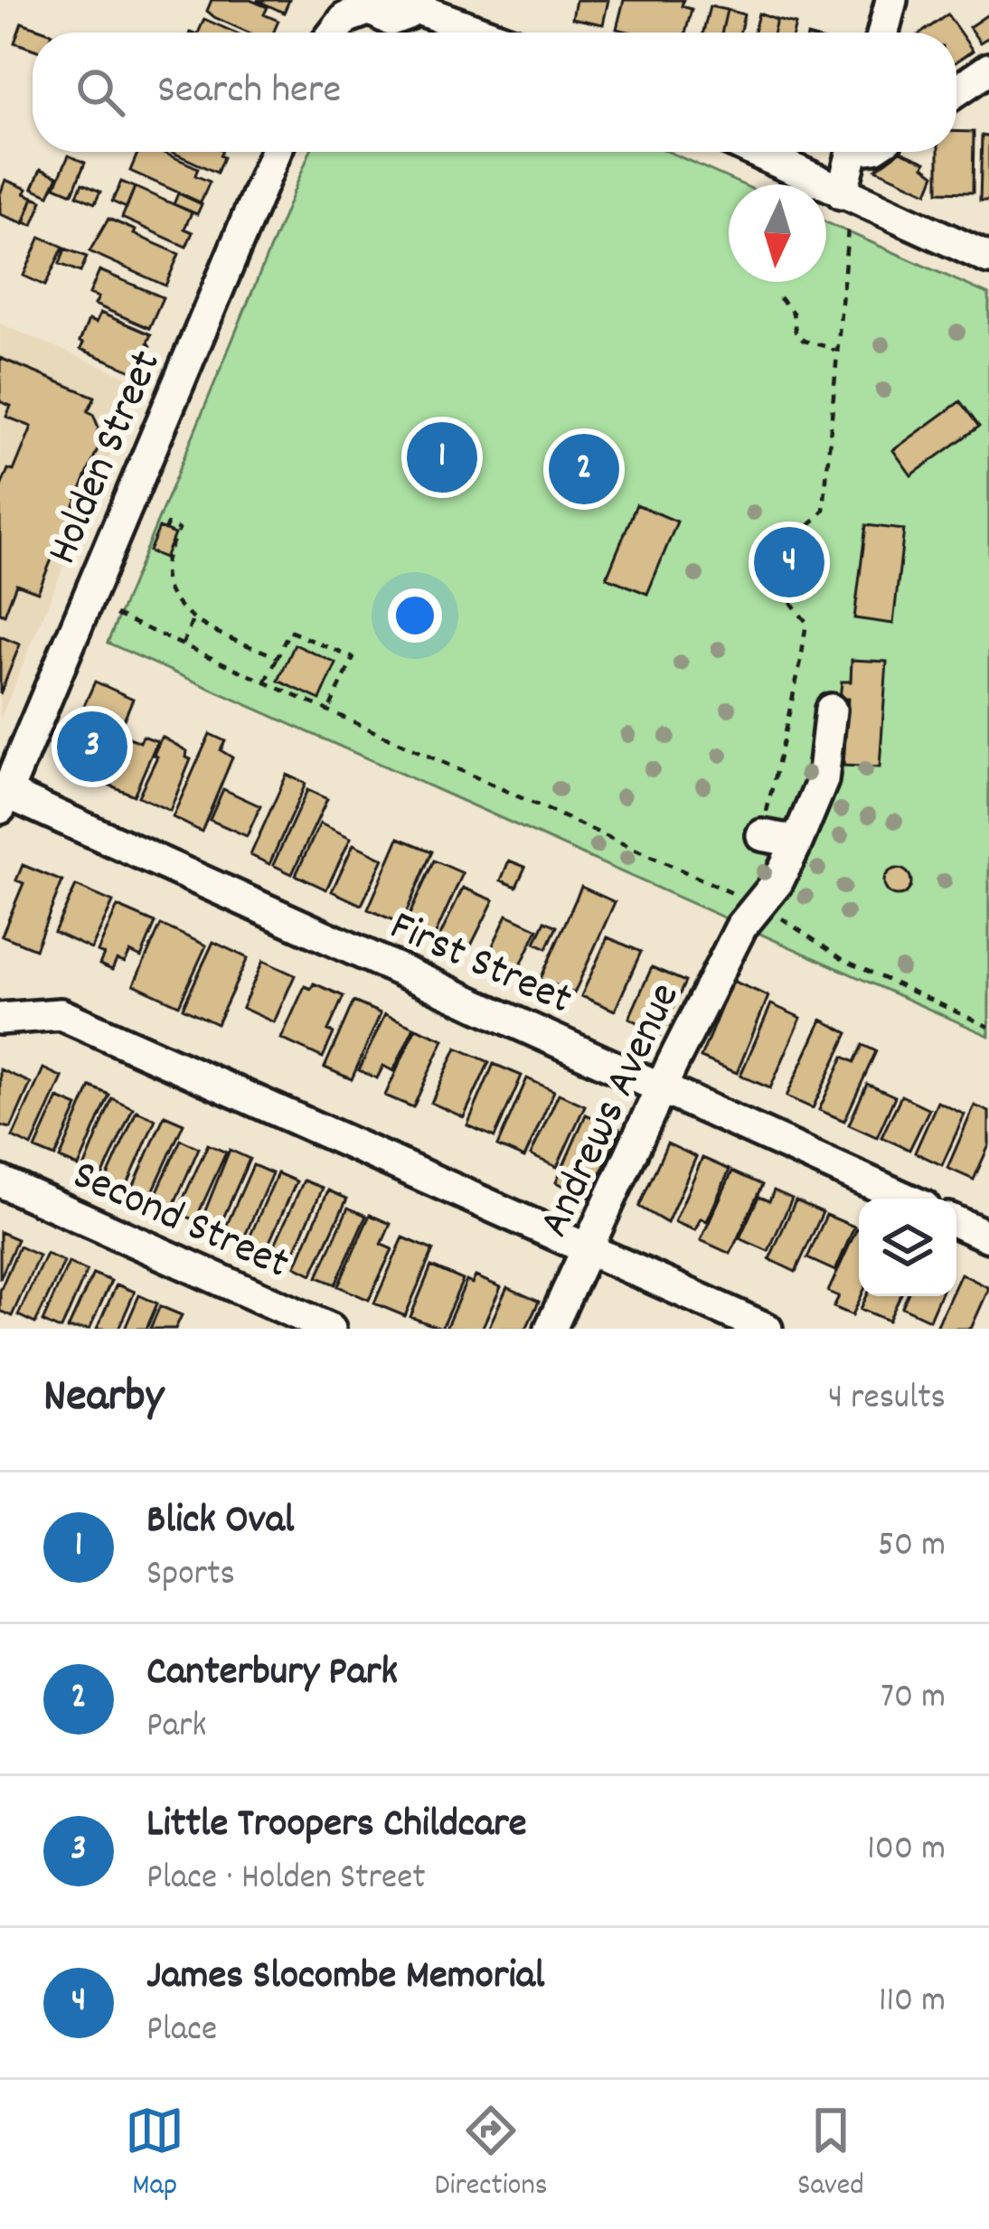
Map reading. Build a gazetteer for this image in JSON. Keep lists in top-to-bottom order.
{
  "streets": {
    "street": [
      "Holden Street",
      "First Street",
      "Andrews Avenue",
      "Second Street"
    ]
  },
  "crossings": [
    ["Holden Street", "First Street"],
    ["First Street", "Andrews Avenue"]
  ],
  "north": "bottom",
  "page": {
    "search": "Search here",
    "pins": [
      "1",
      "2",
      "4",
      "3"
    ],
    "heading": ["Nearby", "4 results"],
    "list": [
      {
        "mark": "1",
        "name": "Blick Oval",
        "note": "Sports",
        "value": "50 m"
      },
      {
        "mark": "2",
        "name": "Canterbury Park",
        "note": "Park",
        "value": "70 m"
      },
      {
        "mark": "3",
        "name": "Little Troopers Childcare",
        "note": "Place · Holden Street",
        "value": "100 m"
      },
      {
        "mark": "4",
        "name": "James Slocombe Memorial",
        "note": "Place",
        "value": "110 m"
      }
    ],
    "nav": ["Map", "Directions", "Saved"]
  }
}
